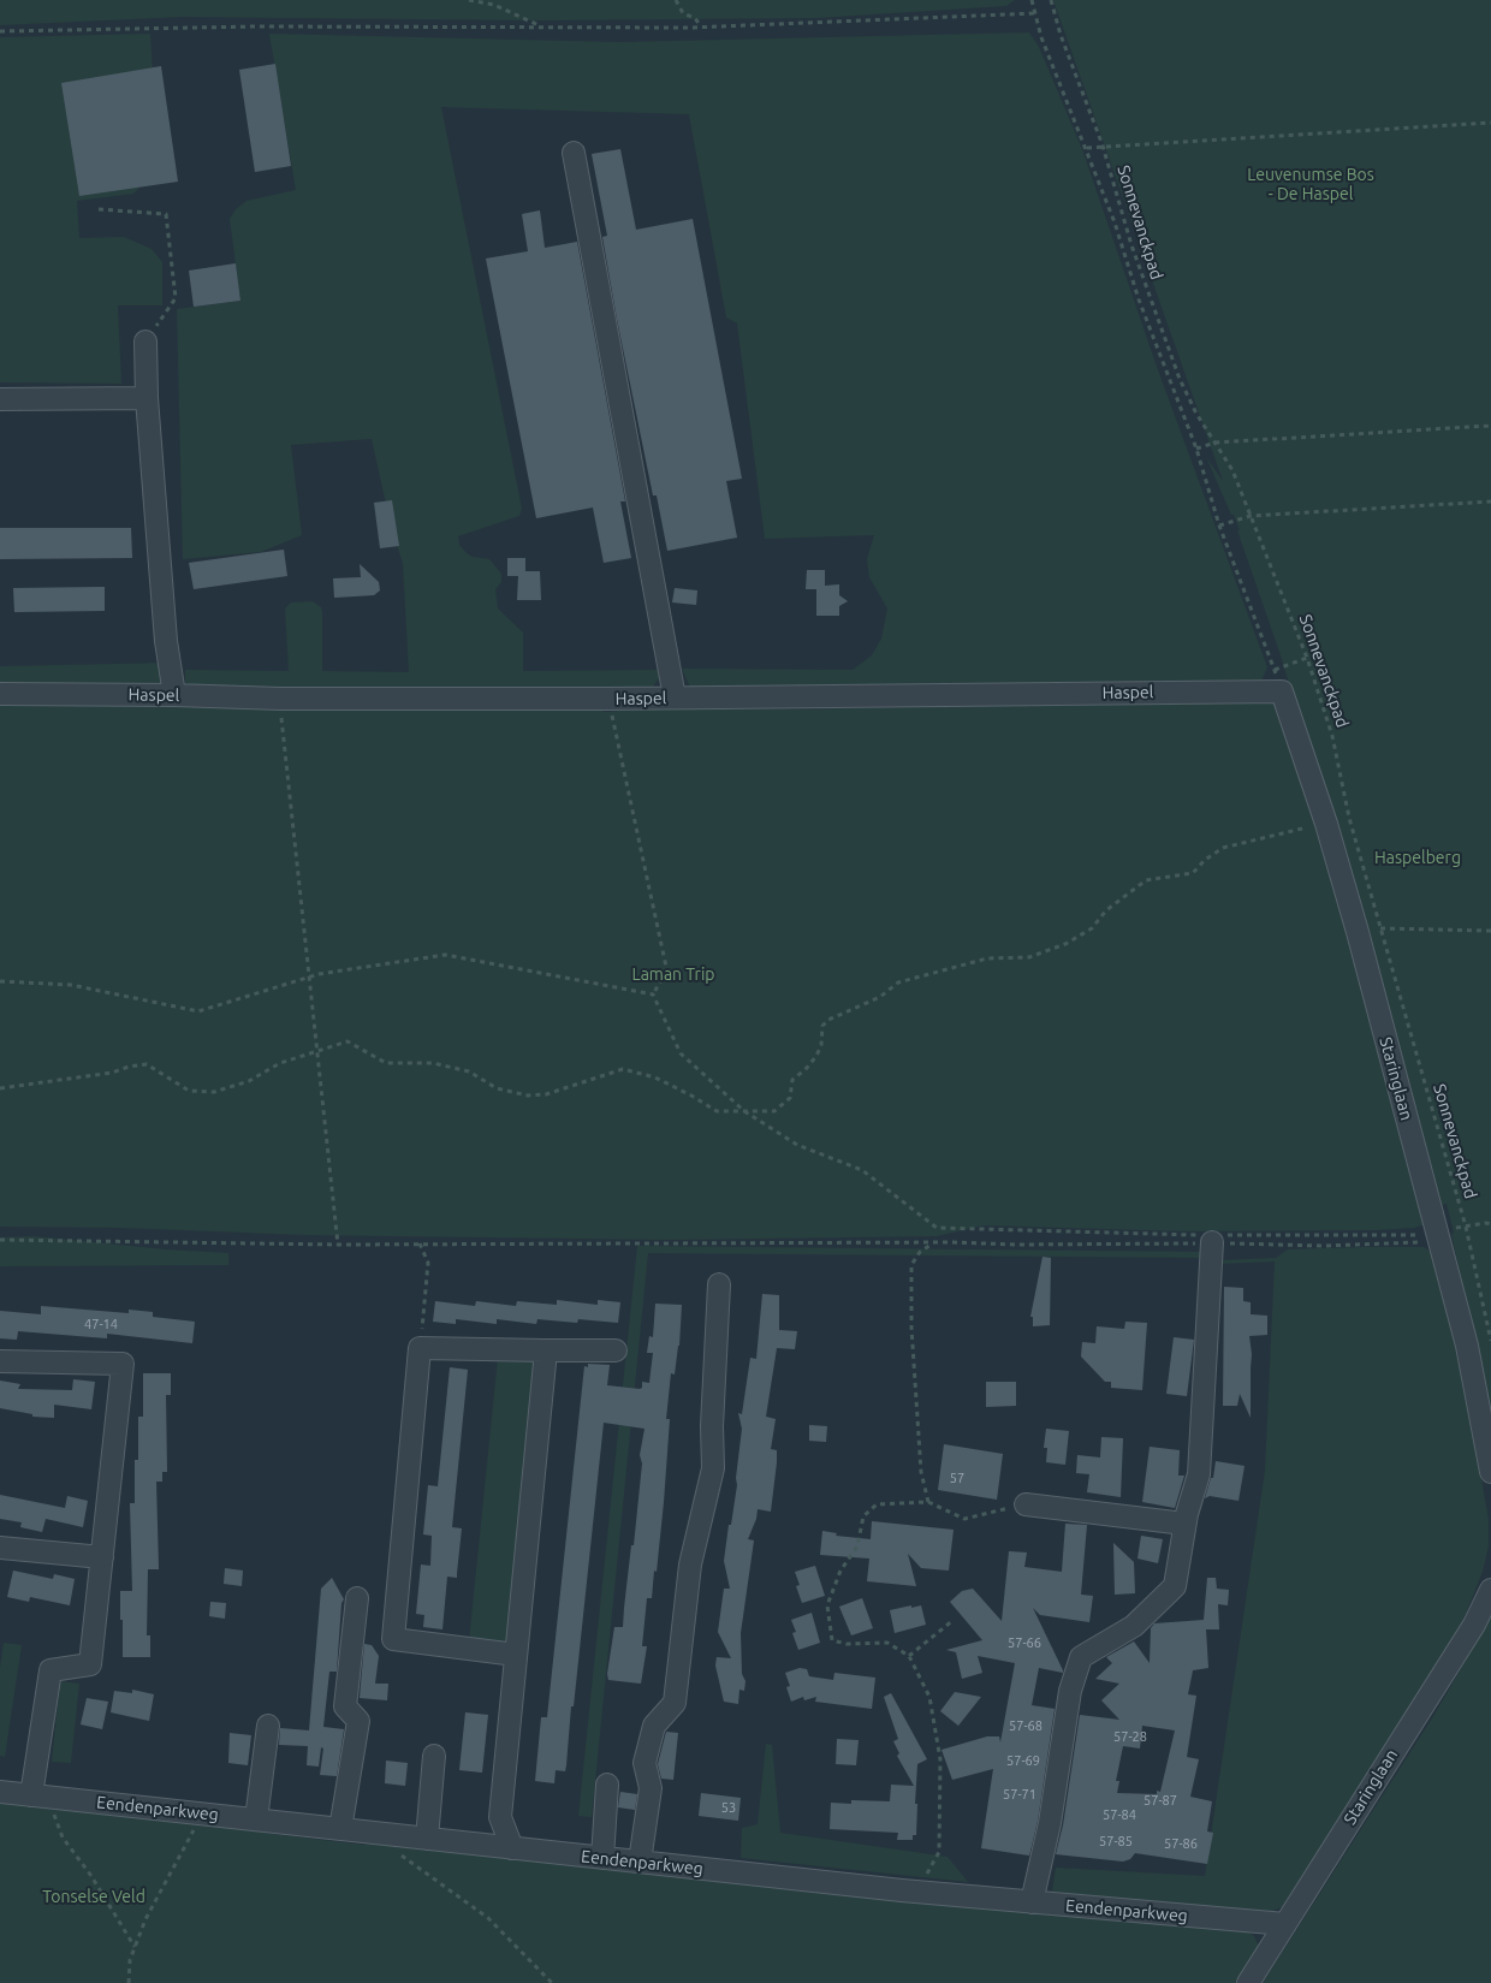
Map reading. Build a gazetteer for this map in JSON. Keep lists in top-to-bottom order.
{
  "streets": {
    "street": ["Haspel", "Staringlaan", "Eendenparkweg"],
    "path": ["Sonnevanckpad"]
  },
  "crossings": [
    ["Haspel", "Staringlaan"],
    ["Staringlaan", "Eendenparkweg"]
  ],
  "parks": [
    "Leuvenumse Bos - De Haspel",
    "Haspelberg",
    "Laman Trip",
    "Tonselse Veld"
  ],
  "house_numbers": [
    "47-14",
    "57",
    "57-66",
    "57-68",
    "57-28",
    "57-69",
    "57-71",
    "57-87",
    "53",
    "57-84",
    "57-85",
    "57-86"
  ]
}
